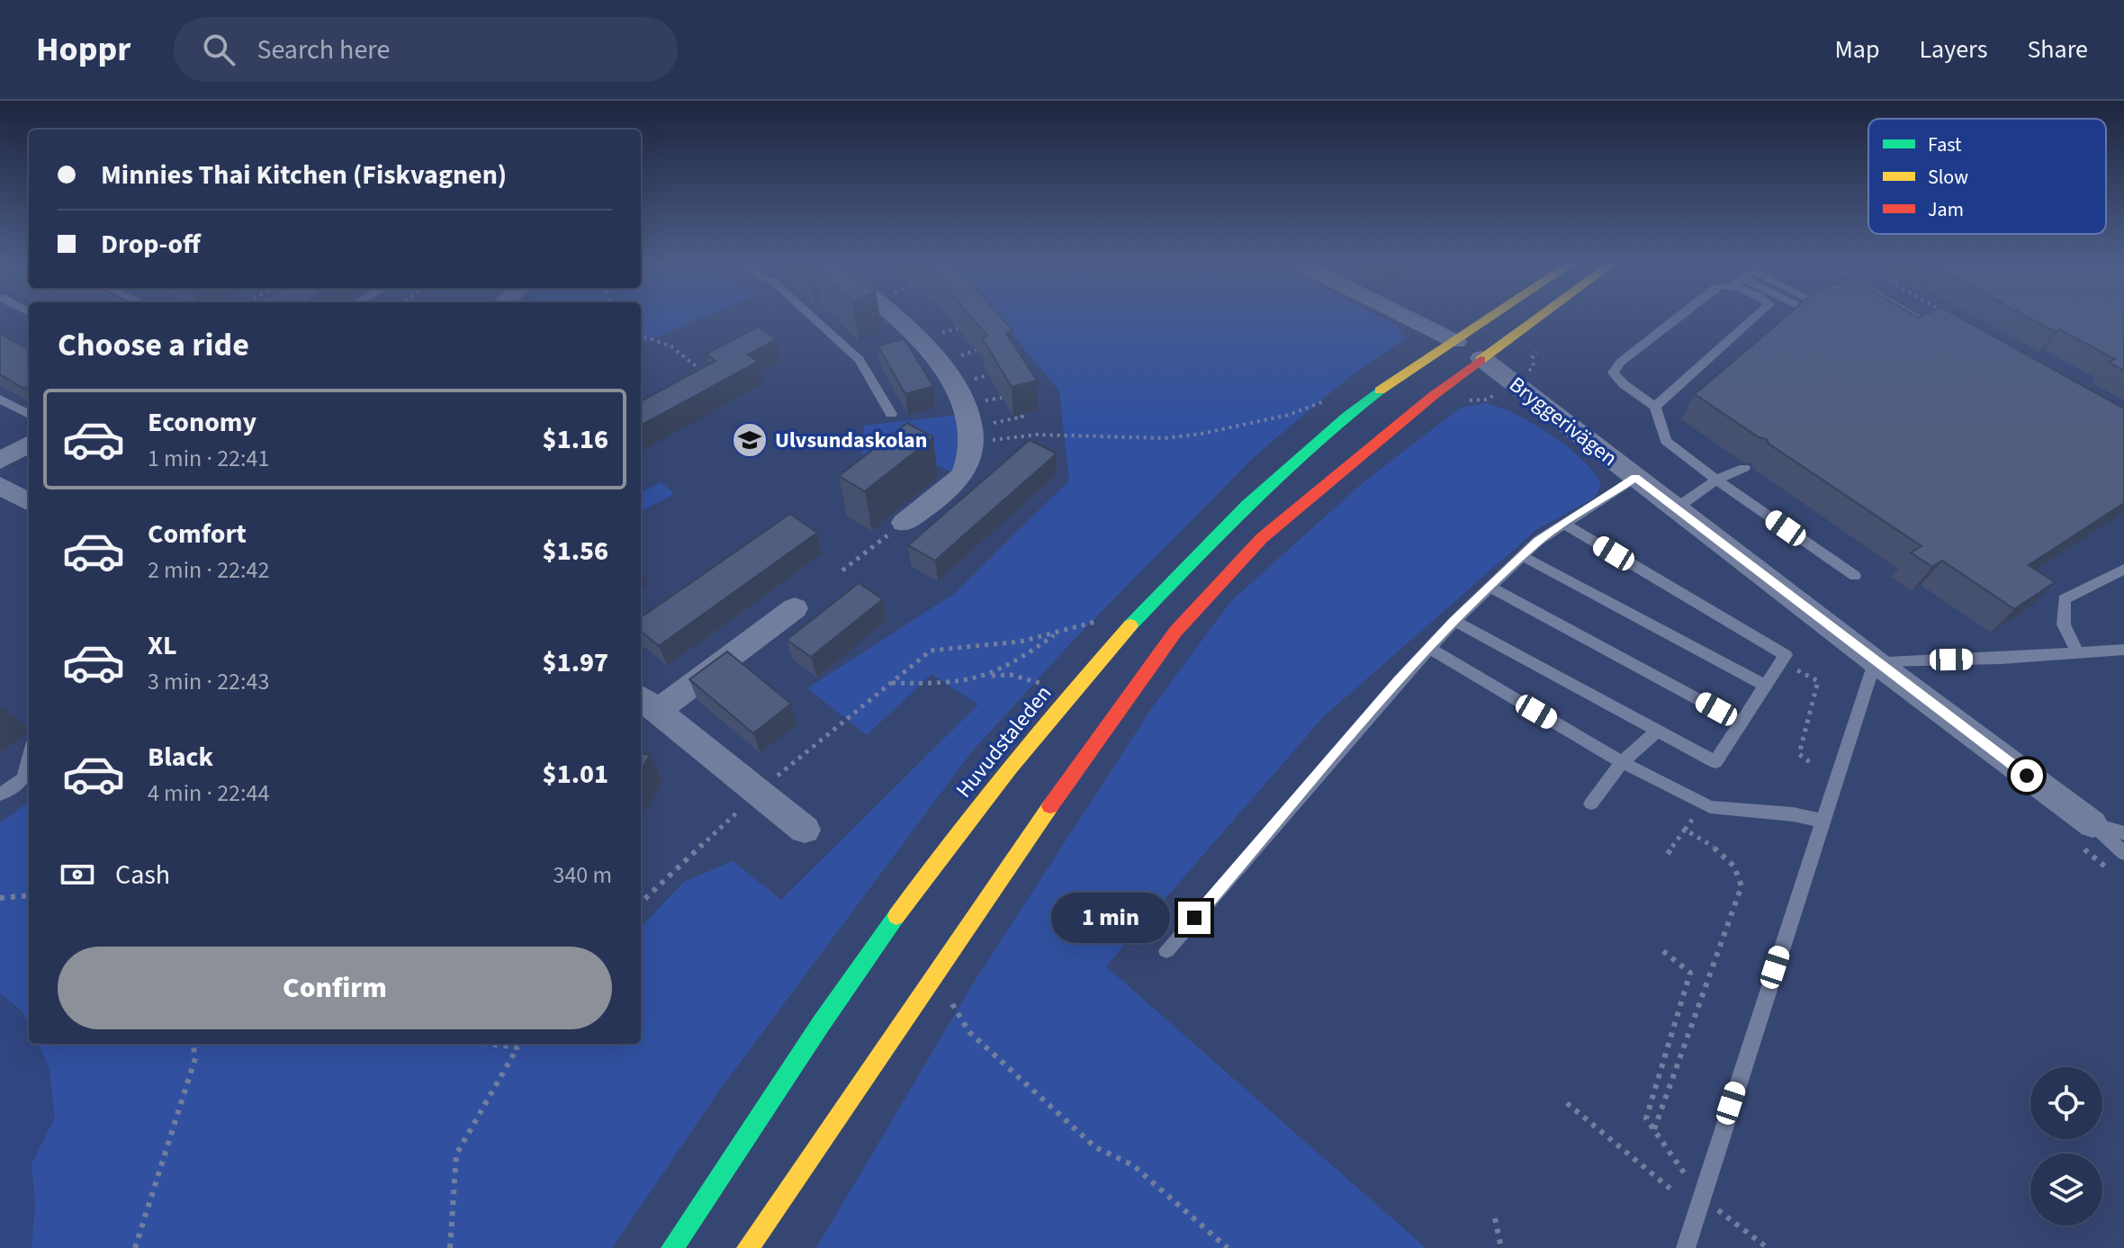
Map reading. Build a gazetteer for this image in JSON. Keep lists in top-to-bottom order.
{
  "streets": {
    "main road": ["Huvudstaleden"],
    "street": ["Bryggerivägen"]
  },
  "places": {
    "school or university": ["Ulvsundaskolan"]
  },
  "legend": ["Fast", "Slow", "Jam"],
  "page": {
    "header": "Hoppr",
    "search": "Search here",
    "nav": ["Map", "Layers", "Share"],
    "banner": ["Minnies Thai Kitchen (Fiskvagnen)", "Drop-off"],
    "heading": "Choose a ride",
    "list": [
      {
        "name": "Economy",
        "note": "1 min · 22:41",
        "value": "$1.16"
      },
      {
        "name": "Comfort",
        "note": "2 min · 22:42",
        "value": "$1.56"
      },
      {
        "name": "XL",
        "note": "3 min · 22:43",
        "value": "$1.97"
      },
      {
        "name": "Black",
        "note": "4 min · 22:44",
        "value": "$1.01"
      }
    ],
    "pay": ["Cash", "340 m"],
    "bubble": "1 min",
    "buttons": "Confirm"
  }
}
